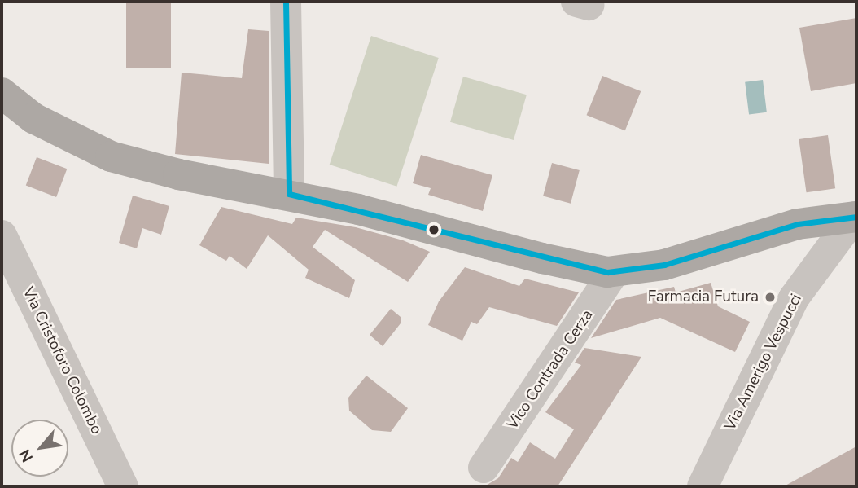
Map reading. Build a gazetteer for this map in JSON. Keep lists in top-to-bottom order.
{
  "streets": {
    "street": ["Via Cristoforo Colombo", "Via Amerigo Vespucci", "Vico Contrada Cerza"]
  },
  "places": ["Farmacia Futura"],
  "north": "bottom left"
}
